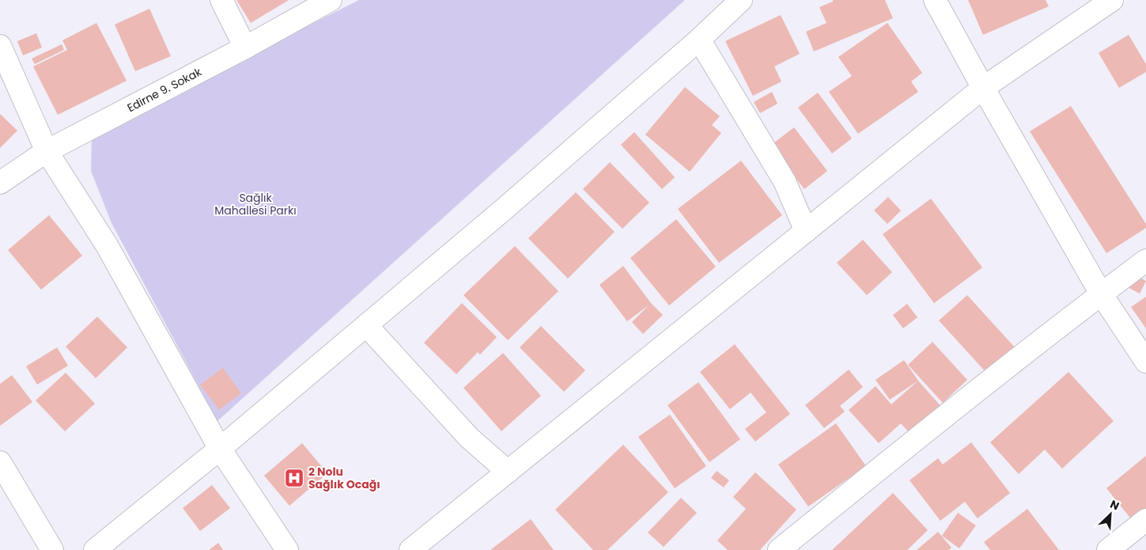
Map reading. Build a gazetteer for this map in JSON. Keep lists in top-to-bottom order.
{
  "streets": {
    "street": ["Edirne 9. Sokak"]
  },
  "parks": ["Sağlık Mahallesi Parkı"],
  "places": {
    "hospital": ["2 Nolu Sağlık Ocağı"]
  },
  "north": "top right"
}
